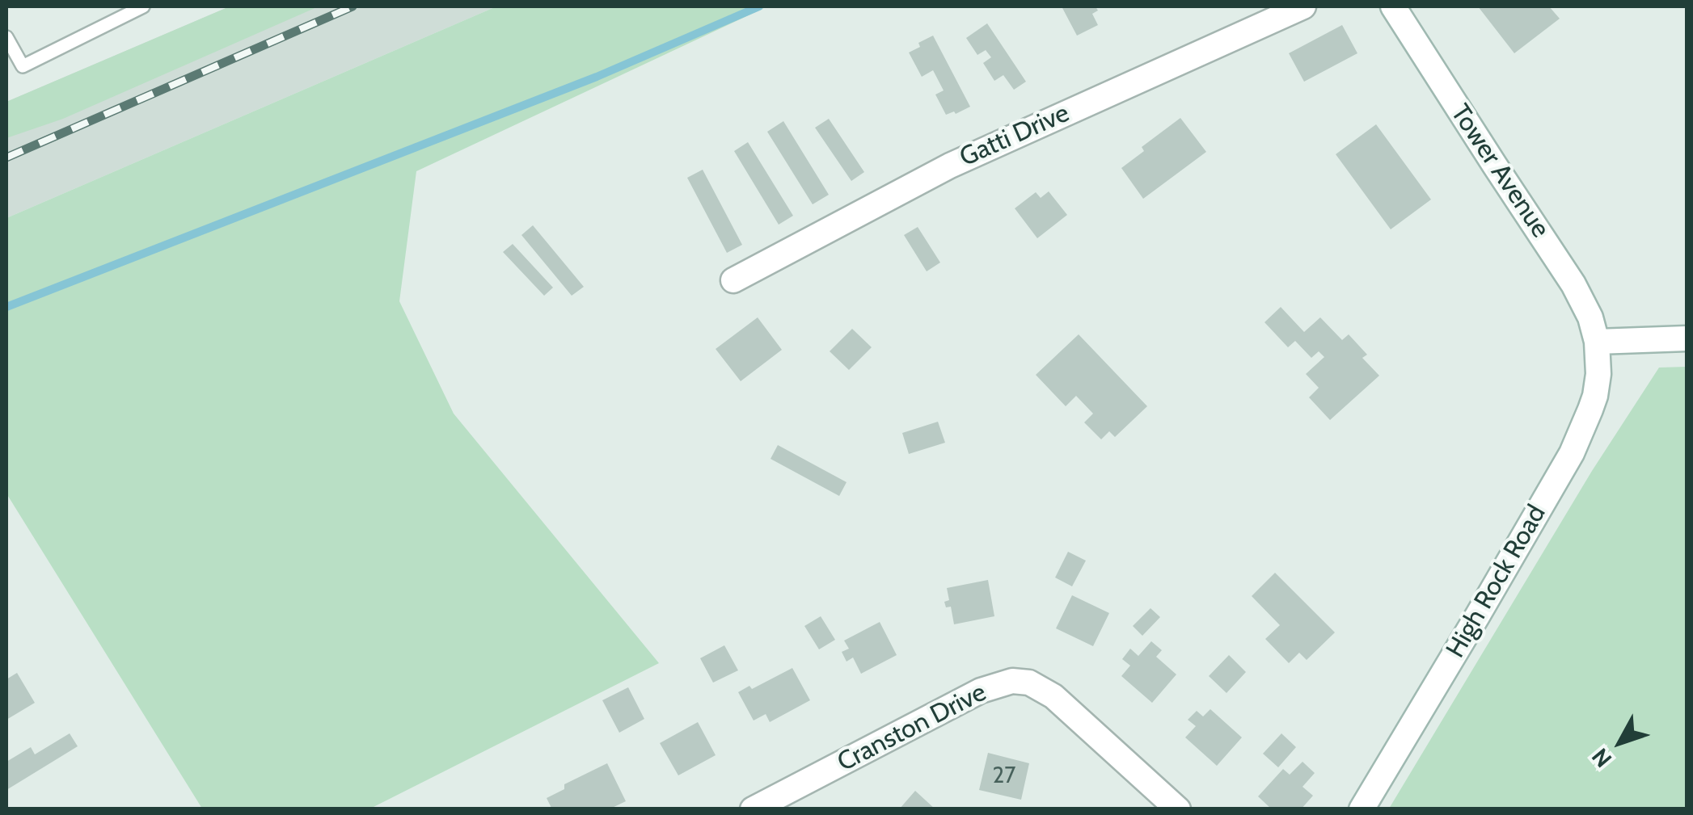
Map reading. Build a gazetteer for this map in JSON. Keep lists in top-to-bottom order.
{
  "streets": {
    "street": [
      "Gatti Drive",
      "Tower Avenue",
      "High Rock Road",
      "Cranston Drive"
    ]
  },
  "crossings": [
    ["Tower Avenue", "High Rock Road"]
  ],
  "house_numbers": ["27"],
  "north": "bottom left"
}
